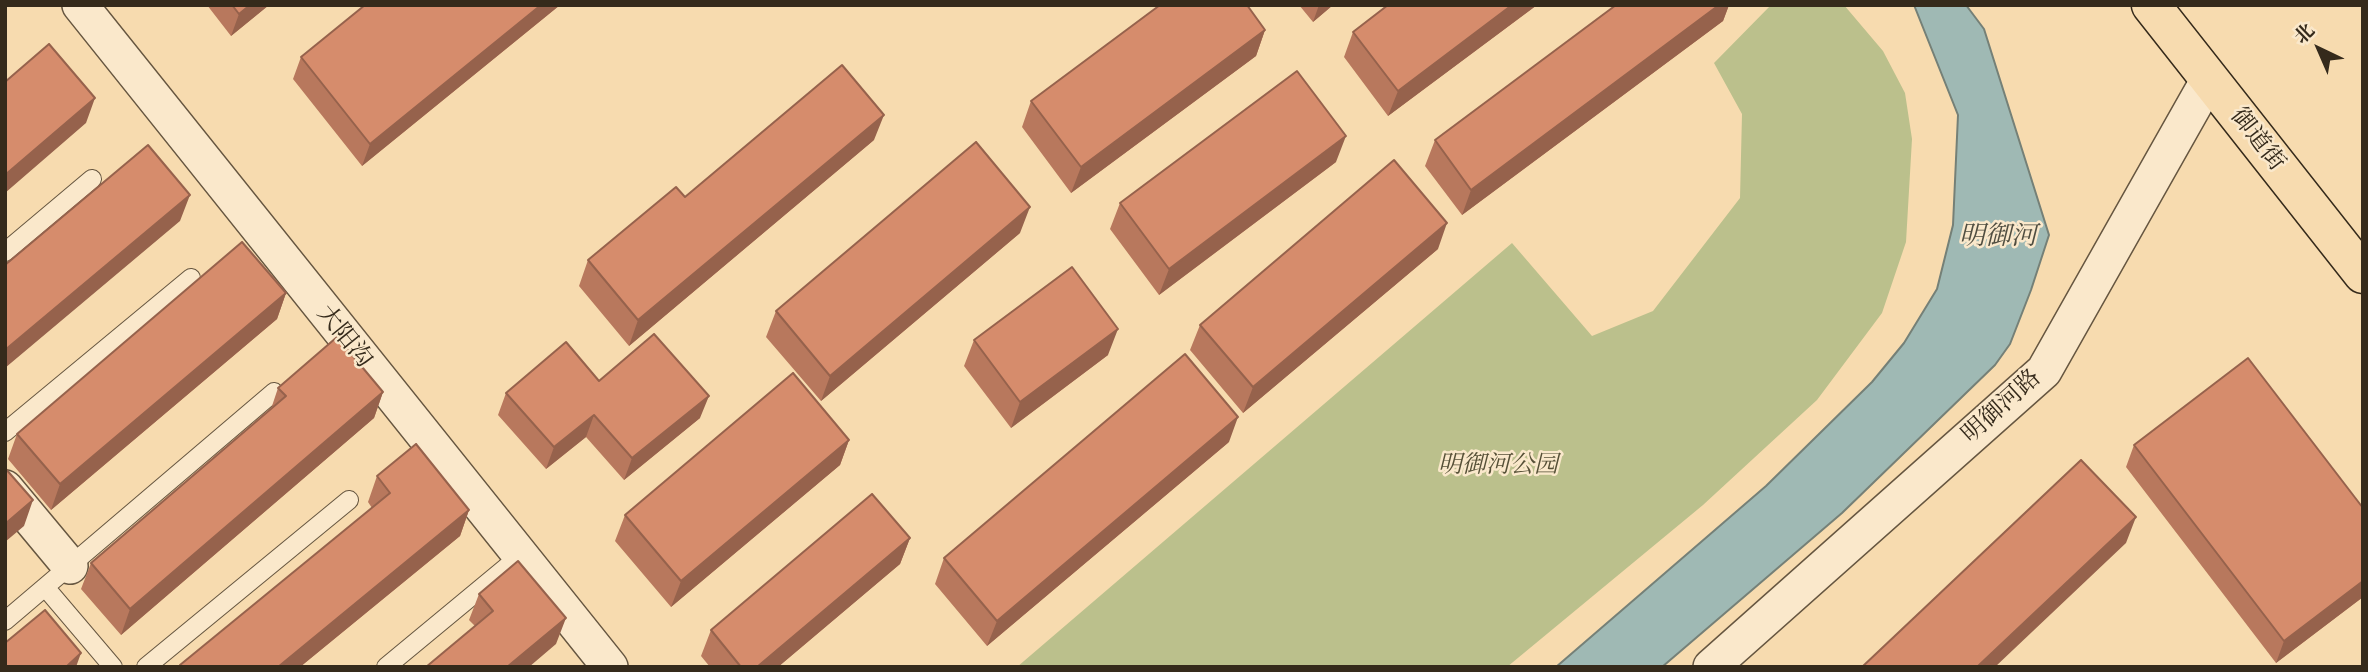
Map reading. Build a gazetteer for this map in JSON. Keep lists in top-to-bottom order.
{
  "streets": {
    "main road": ["御道街"],
    "street": ["大阳沟", "明御河路"]
  },
  "crossings": [
    ["御道街", "明御河路"]
  ],
  "water": ["明御河"],
  "parks": ["明御河公园"],
  "north": "top left"
}
